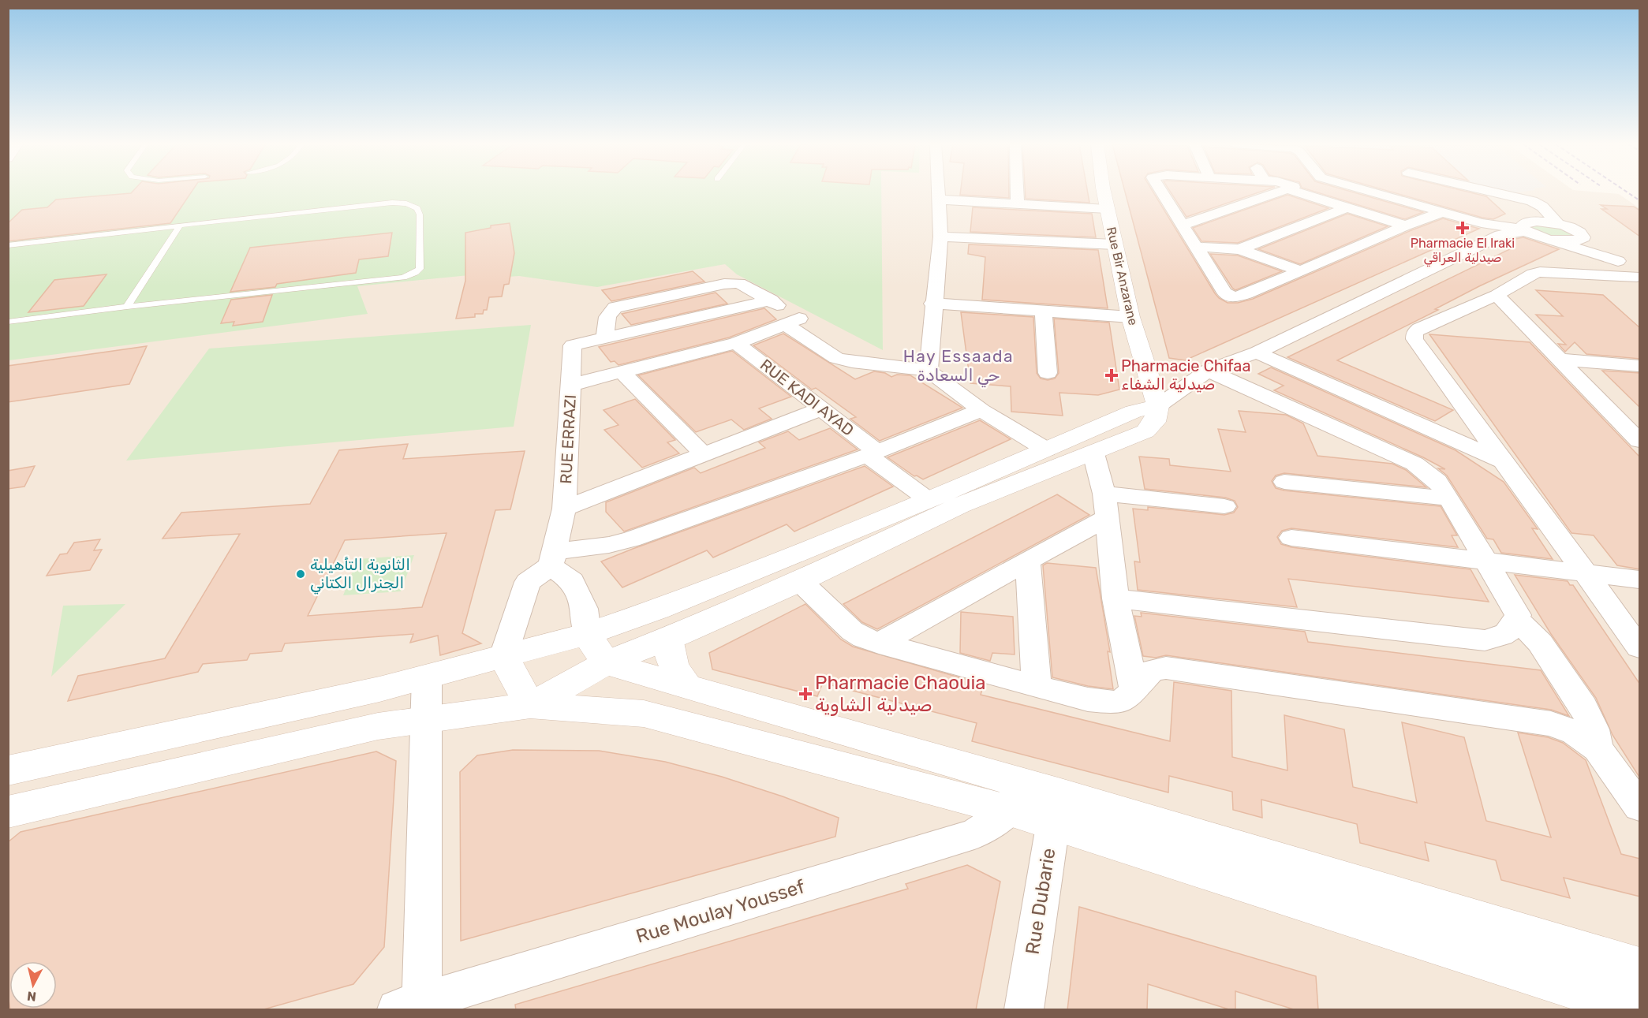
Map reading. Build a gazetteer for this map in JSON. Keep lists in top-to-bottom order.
{
  "streets": {
    "main road": ["Rue Bir Anzarane"],
    "street": [
      "RUE KADI AYAD",
      "RUE ERRAZI",
      "Rue Dubarie",
      "Rue Moulay Youssef"
    ]
  },
  "crossings": [
    ["RUE KADI AYAD", "RUE ERRAZI"]
  ],
  "districts": ["Hay Essaada حي السعادة"],
  "places": {
    "health": ["Pharmacie El Iraki صيدلية العراقي", "Pharmacie Chifaa صيدلية الشفاء", "Pharmacie Chaouia صيدلية الشاوية"],
    "other": ["الثانوية التأهيلية الجنرال الكتاني"]
  },
  "north": "bottom"
}
